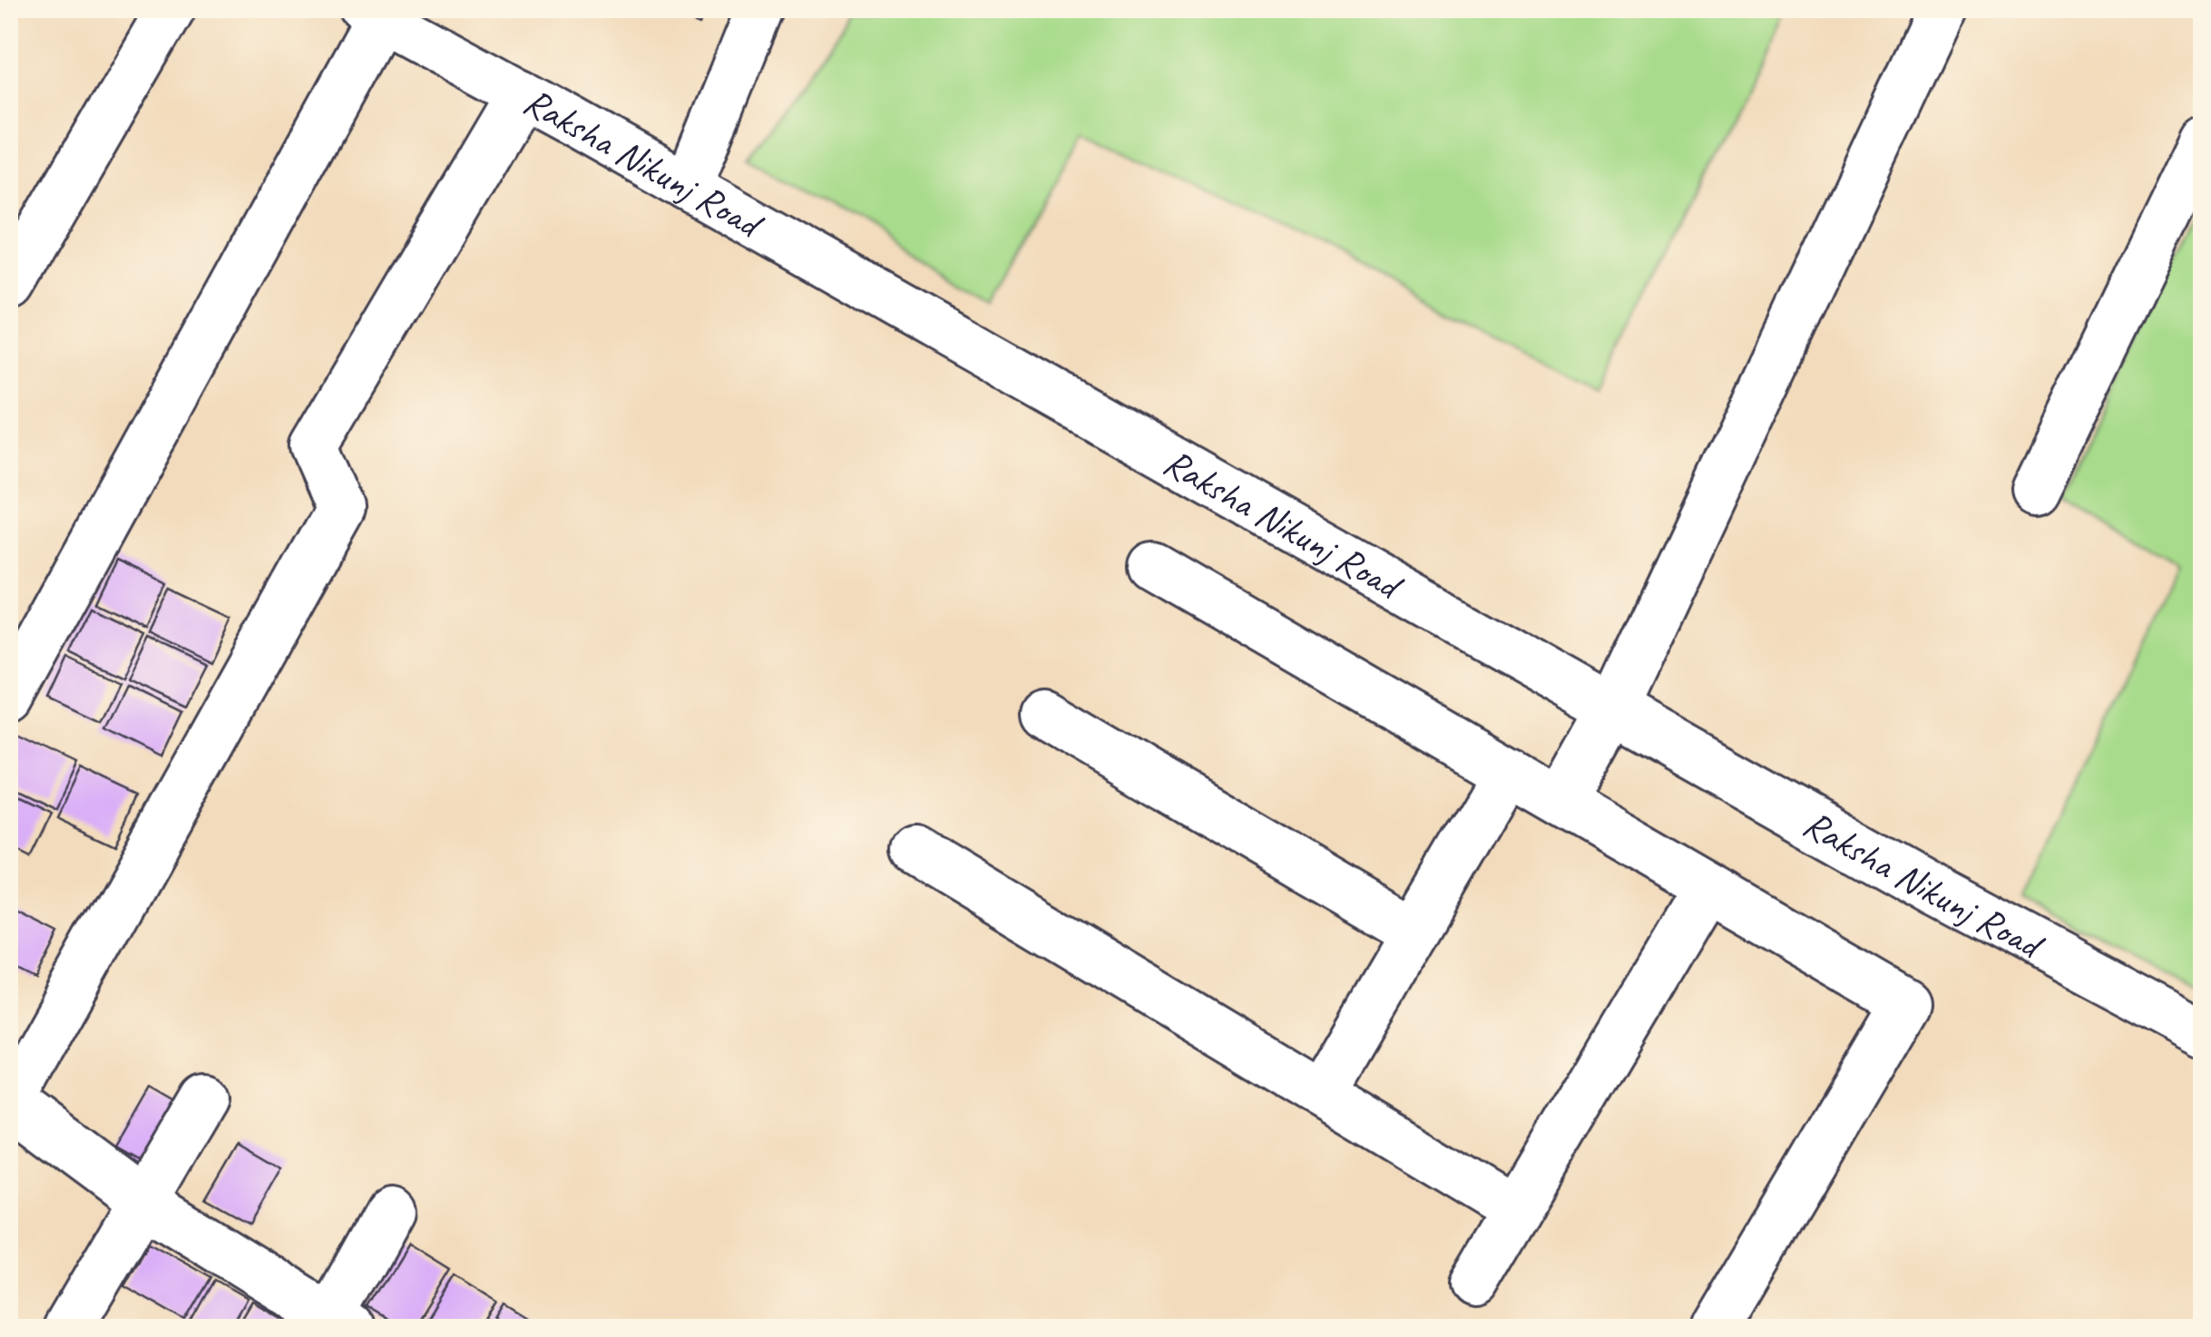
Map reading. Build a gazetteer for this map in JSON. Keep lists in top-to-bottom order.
{
  "streets": {
    "street": ["Raksha Nikunj Road"]
  }
}
